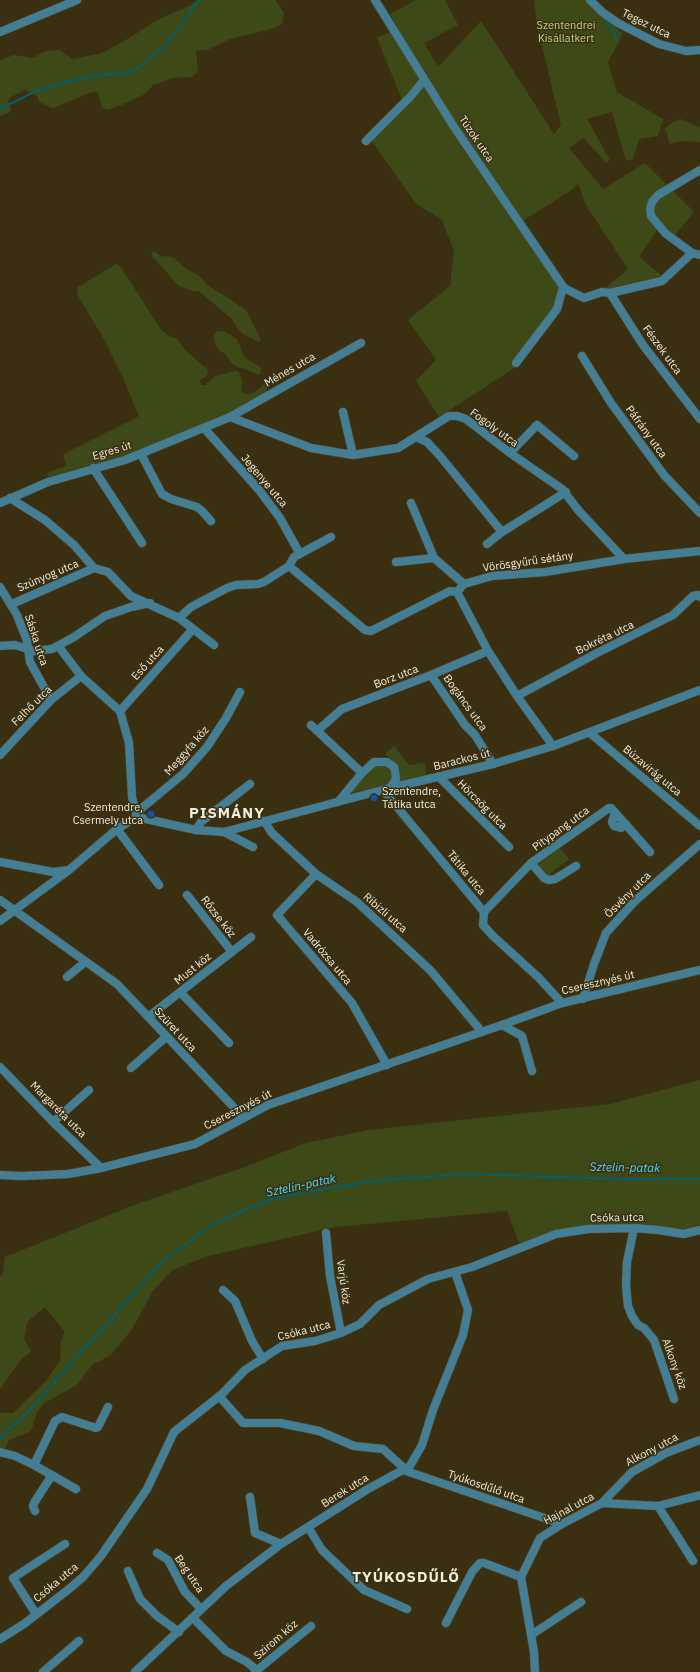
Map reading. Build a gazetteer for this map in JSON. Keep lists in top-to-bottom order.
{
  "streets": {
    "street": [
      "Tegez utca",
      "Túzok utca",
      "Fészek utca",
      "Ménes utca",
      "Fogoly utca",
      "Páfrány utca",
      "Egres út",
      "Jegenye utca",
      "Vörösgyűrű sétány",
      "Szúnyog utca",
      "Bokréta utca",
      "Sáska utca",
      "Eső utca",
      "Borz utca",
      "Bogáncs utca",
      "Felhő utca",
      "Meggyfa köz",
      "Barackos út",
      "Búzavirág utca",
      "Hörcsög utca",
      "Pitypang utca",
      "Tátika utca",
      "Ösvény utca",
      "Ribizli utca",
      "Rőzse köz",
      "Vadrózsa utca",
      "Must köz",
      "Cseresznyés út",
      "Szüret utca",
      "Margaréta utca",
      "Csóka utca",
      "Varjú köz",
      "Alkony köz",
      "Alkony utca",
      "Tyúkosdűlő utca",
      "Berek utca",
      "Hajnal utca",
      "Beg utca",
      "Szirom köz"
    ]
  },
  "crossings": [
    ["Túzok utca", "Fészek utca"],
    ["Ménes utca", "Fogoly utca"],
    ["Ménes utca", "Egres út"],
    ["Fogoly utca", "Egres út"],
    ["Fogoly utca", "Vörösgyűrű sétány"],
    ["Egres út", "Jegenye utca"],
    ["Szúnyog utca", "Sáska utca"],
    ["Sáska utca", "Felhő utca"],
    ["Borz utca", "Bogáncs utca"],
    ["Bogáncs utca", "Barackos út"],
    ["Meggyfa köz", "Barackos út"],
    ["Barackos út", "Búzavirág utca"],
    ["Barackos út", "Hörcsög utca"],
    ["Barackos út", "Tátika utca"],
    ["Barackos út", "Ribizli utca"],
    ["Pitypang utca", "Tátika utca"],
    ["Tátika utca", "Cseresznyés út"],
    ["Ösvény utca", "Cseresznyés út"],
    ["Ribizli utca", "Vadrózsa utca"],
    ["Ribizli utca", "Cseresznyés út"],
    ["Rőzse köz", "Must köz"],
    ["Vadrózsa utca", "Cseresznyés út"],
    ["Must köz", "Szüret utca"],
    ["Cseresznyés út", "Szüret utca"],
    ["Cseresznyés út", "Margaréta utca"],
    ["Csóka utca", "Varjú köz"],
    ["Csóka utca", "Alkony köz"],
    ["Csóka utca", "Tyúkosdűlő utca"],
    ["Csóka utca", "Berek utca"],
    ["Alkony utca", "Hajnal utca"],
    ["Tyúkosdűlő utca", "Berek utca"],
    ["Tyúkosdűlő utca", "Hajnal utca"],
    ["Berek utca", "Beg utca"]
  ],
  "districts": ["PISMÁNY", "TYÚKOSDŰLŐ"],
  "water": ["Sztelin-patak"],
  "parks": ["Szentendrei Kisállatkert"],
  "places": ["Szentendre, Tátika utca", "Szentendre, Csermely utca"]
}
